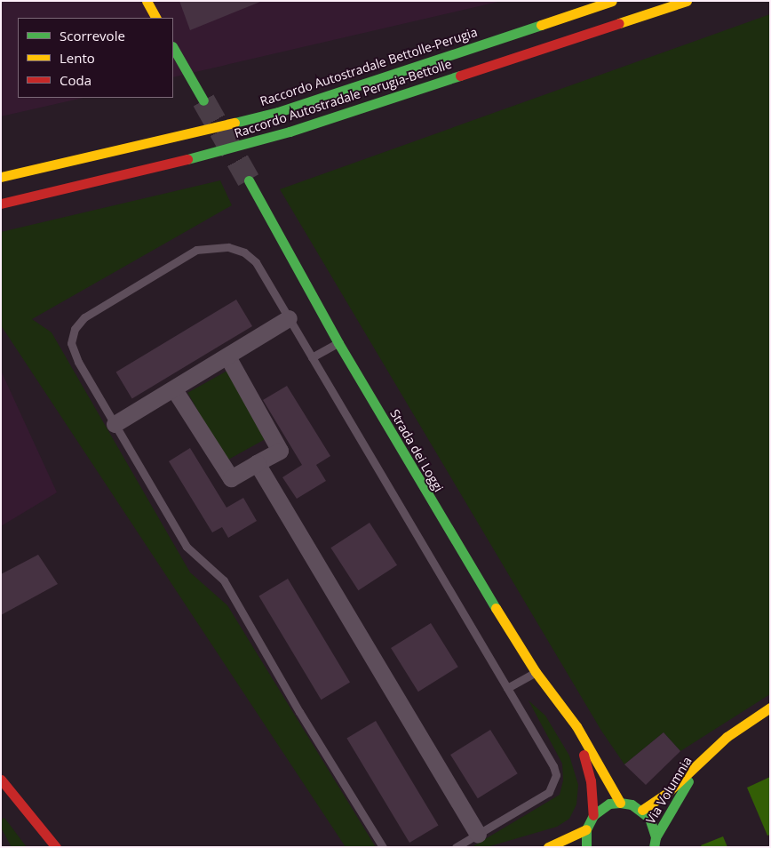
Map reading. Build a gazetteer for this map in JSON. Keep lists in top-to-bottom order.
{
  "streets": {
    "main road": [
      "Raccordo Autostradale Bettolle-Perugia",
      "Raccordo Autostradale Perugia-Bettolle",
      "Strada dei Loggi",
      "Via Volumnia"
    ]
  },
  "legend": ["Scorrevole", "Lento", "Coda"]
}
